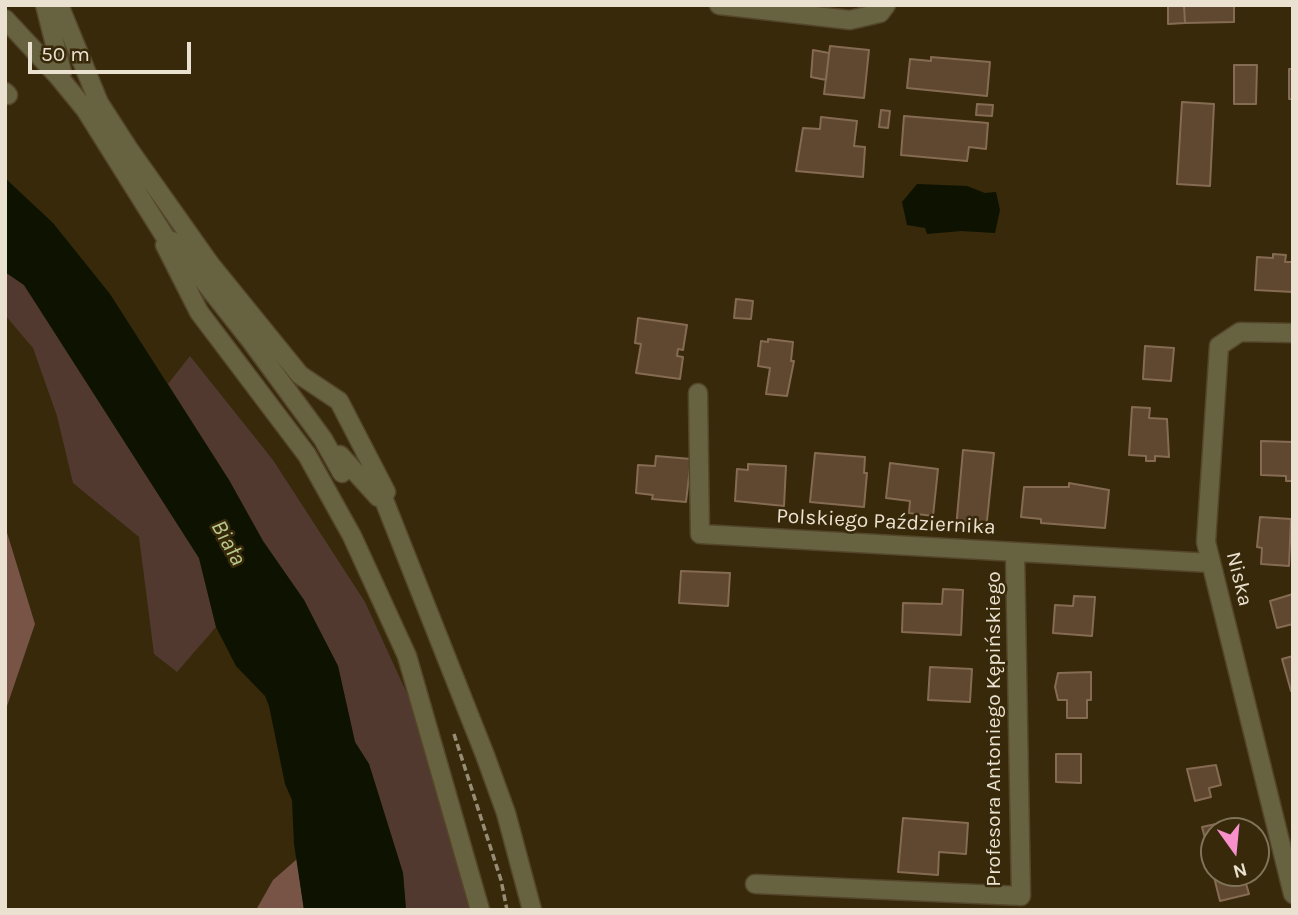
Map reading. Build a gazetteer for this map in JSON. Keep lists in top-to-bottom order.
{
  "streets": {
    "street": ["Polskiego Października", "Niska", "Profesora Antoniego Kępińskiego"]
  },
  "crossings": [
    ["Polskiego Października", "Niska"],
    ["Polskiego Października", "Profesora Antoniego Kępińskiego"]
  ],
  "water": ["Biała"],
  "scale_bar": "50 m",
  "north": "bottom"
}
